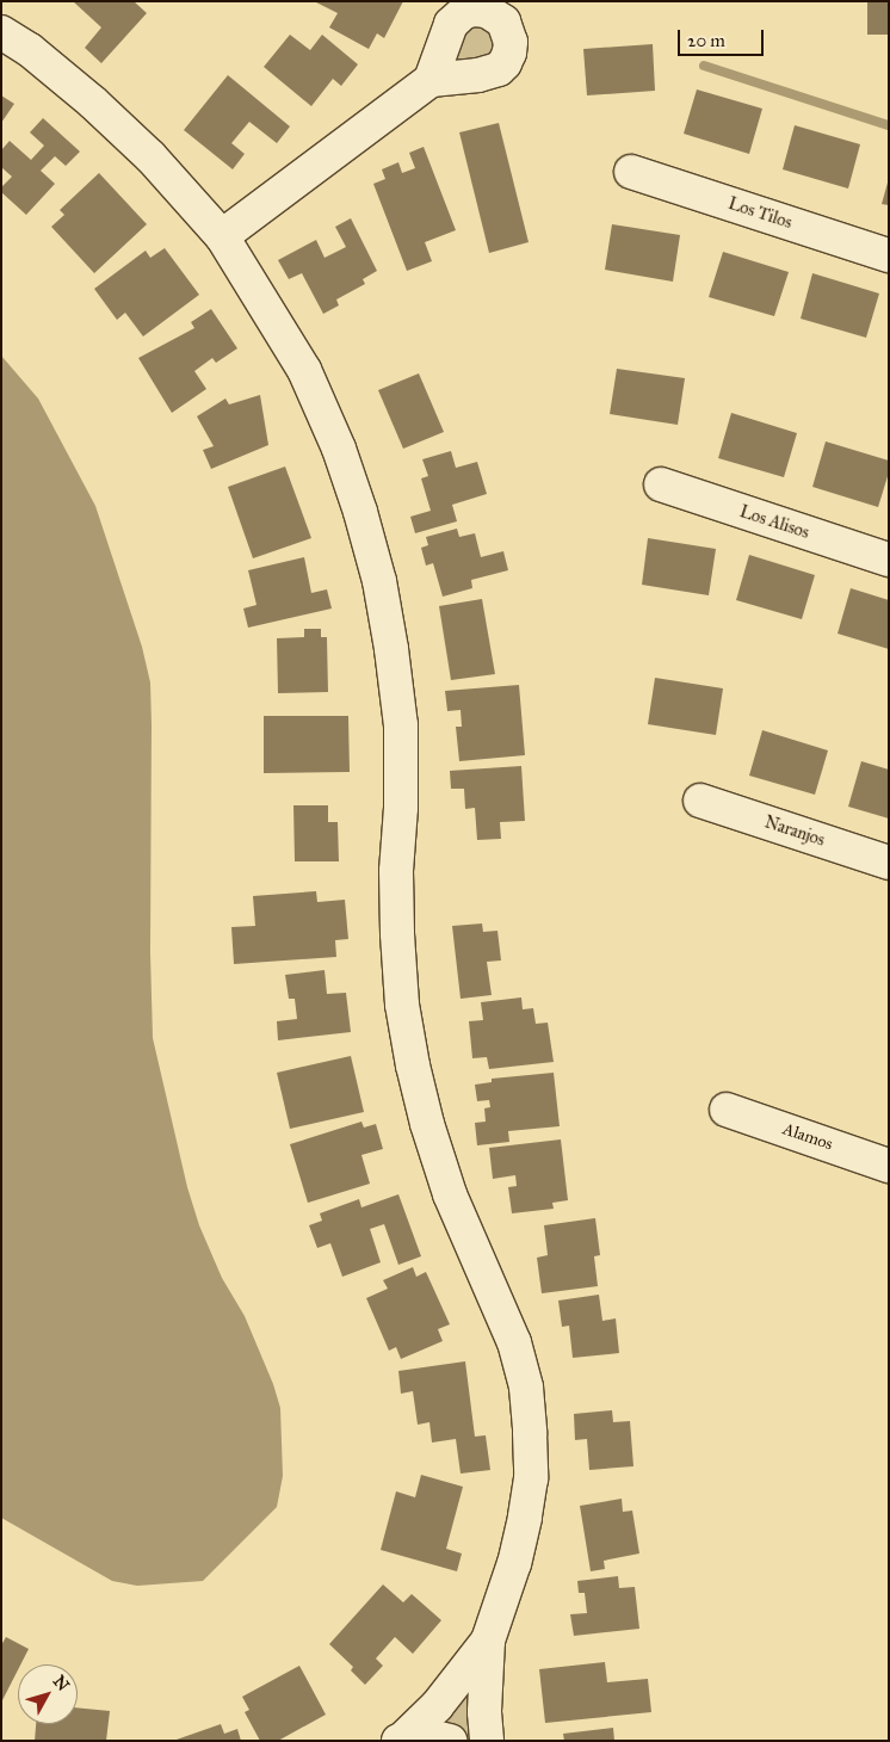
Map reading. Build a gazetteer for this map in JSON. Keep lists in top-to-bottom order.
{
  "streets": {
    "street": [
      "Los Tilos",
      "Los Alisos",
      "Naranjos",
      "Alamos"
    ]
  },
  "scale_bar": "20 m",
  "north": "top right"
}
